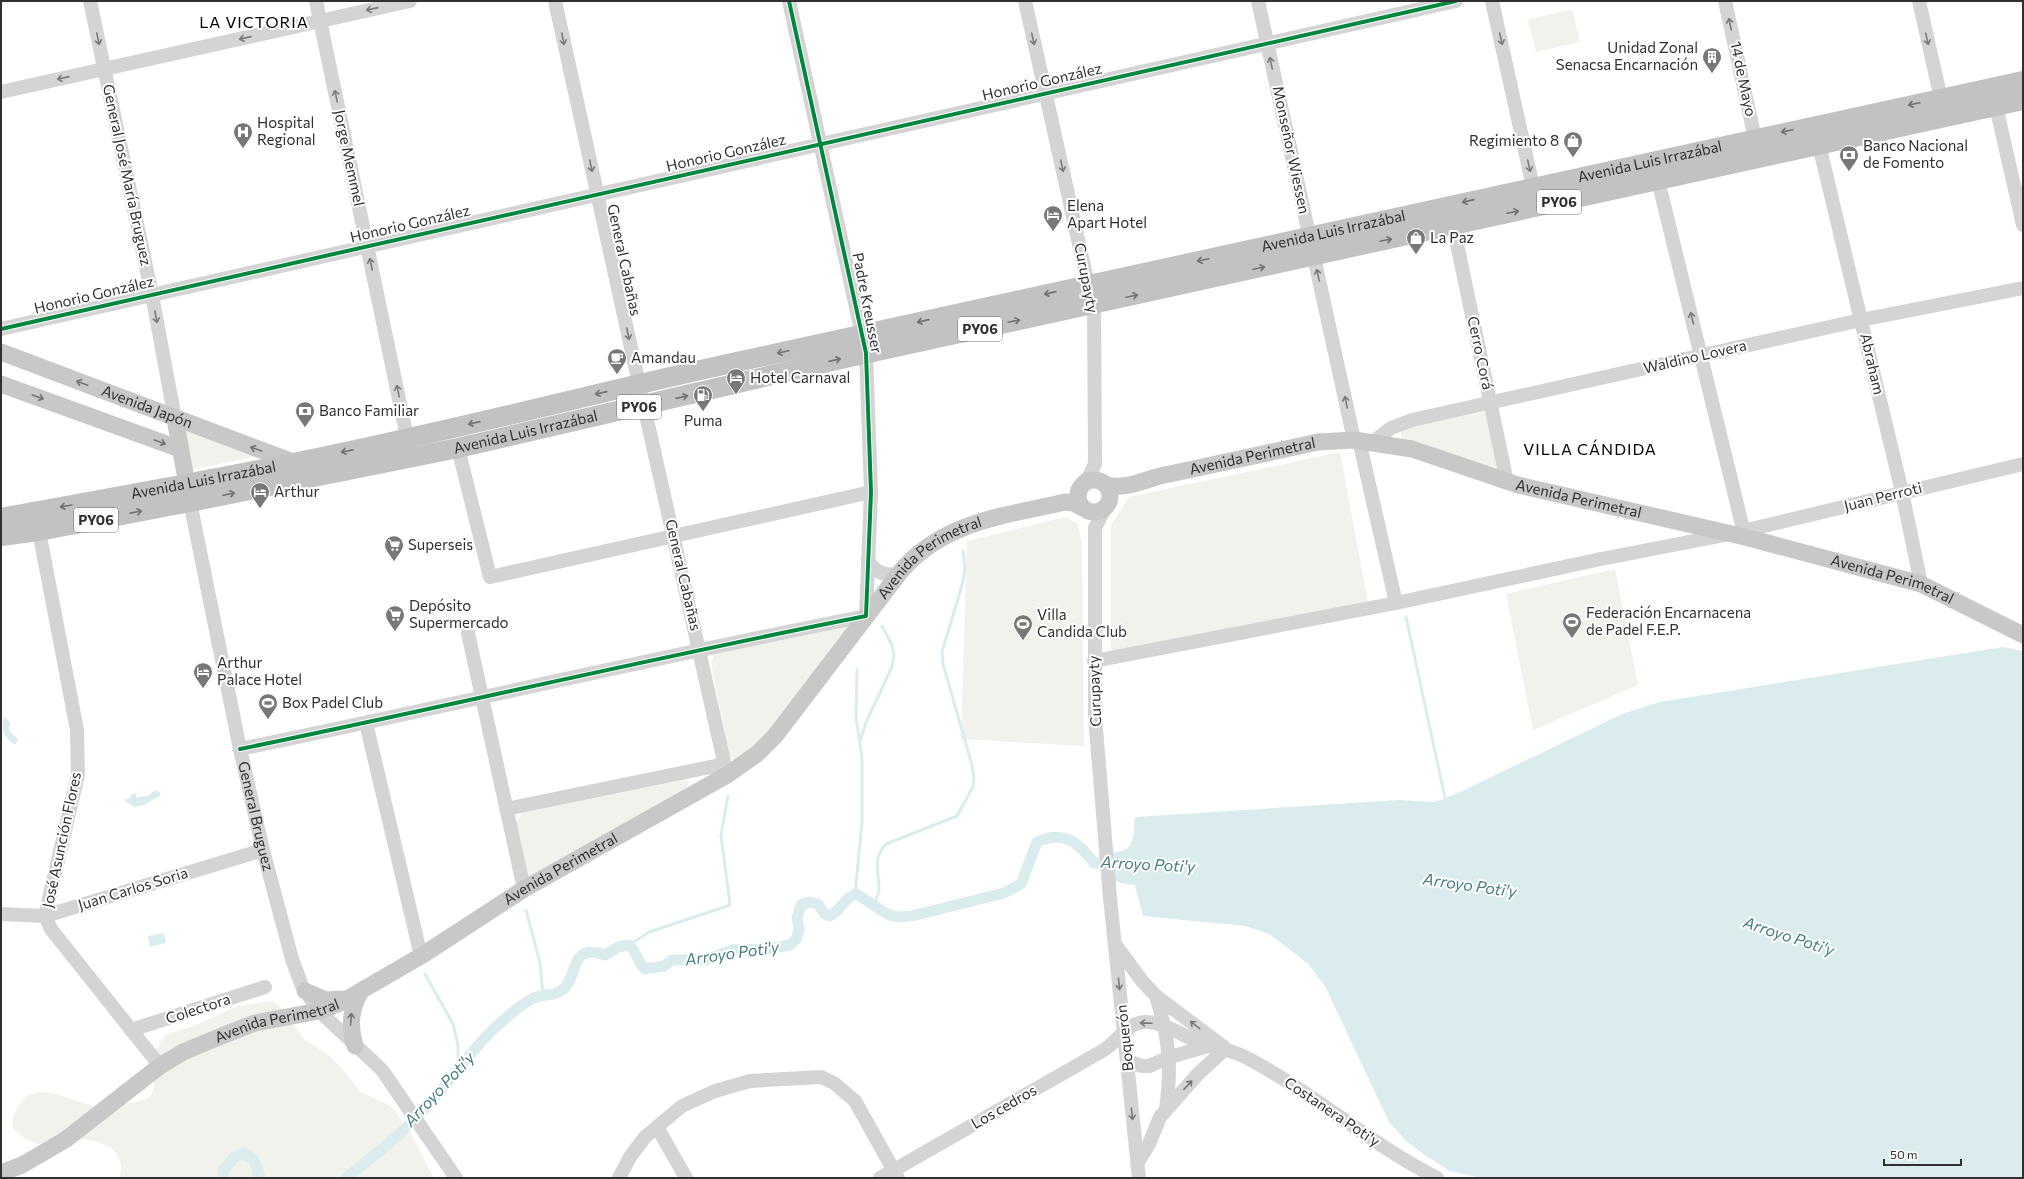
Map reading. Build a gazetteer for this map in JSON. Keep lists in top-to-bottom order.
{
  "streets": {
    "highway": ["Avenida Luis Irrazábal", "PY06"],
    "main road": ["Avenida Japón", "Avenida Perimetral", "General Bruguez"],
    "street": [
      "14 de Mayo",
      "Honorio González",
      "Monseñor Wiessen",
      "Jorge Memmel",
      "General José María Bruguez",
      "General Cabañas",
      "Curupayty",
      "Padre Kreusser",
      "Cerro Corá",
      "Waldino Lovera",
      "Abraham",
      "Juan Perroti",
      "José Asunción Flores",
      "Juan Carlos Soria",
      "Colectora",
      "Boquerón",
      "Los cedros",
      "Costanera Poti'y"
    ]
  },
  "crossings": [
    ["14 de Mayo", "Avenida Luis Irrazábal"],
    ["14 de Mayo", "PY06"],
    ["Honorio González", "Monseñor Wiessen"],
    ["Honorio González", "Jorge Memmel"],
    ["Honorio González", "General José María Bruguez"],
    ["Honorio González", "General Cabañas"],
    ["Honorio González", "Curupayty"],
    ["Honorio González", "Padre Kreusser"],
    ["Monseñor Wiessen", "Avenida Luis Irrazábal"],
    ["Monseñor Wiessen", "PY06"],
    ["Monseñor Wiessen", "Waldino Lovera"],
    ["Monseñor Wiessen", "Avenida Perimetral"],
    ["Monseñor Wiessen", "Juan Perroti"],
    ["Jorge Memmel", "Avenida Luis Irrazábal"],
    ["Avenida Luis Irrazábal", "PY06"],
    ["Avenida Luis Irrazábal", "General Cabañas"],
    ["Avenida Luis Irrazábal", "Curupayty"],
    ["Avenida Luis Irrazábal", "Padre Kreusser"],
    ["Avenida Luis Irrazábal", "Avenida Japón"],
    ["Avenida Luis Irrazábal", "General Bruguez"],
    ["Avenida Luis Irrazábal", "José Asunción Flores"],
    ["General José María Bruguez", "Avenida Japón"],
    ["General José María Bruguez", "General Bruguez"],
    ["PY06", "General Cabañas"],
    ["PY06", "Curupayty"],
    ["PY06", "Padre Kreusser"],
    ["PY06", "Cerro Corá"],
    ["PY06", "Abraham"],
    ["General Cabañas", "Avenida Perimetral"],
    ["Curupayty", "Avenida Perimetral"],
    ["Curupayty", "Juan Perroti"],
    ["Curupayty", "Boquerón"],
    ["Padre Kreusser", "Avenida Perimetral"],
    ["Cerro Corá", "Waldino Lovera"],
    ["Cerro Corá", "Avenida Perimetral"],
    ["Waldino Lovera", "Abraham"],
    ["Waldino Lovera", "Avenida Perimetral"],
    ["Abraham", "Avenida Perimetral"],
    ["Abraham", "Juan Perroti"],
    ["Avenida Japón", "General Bruguez"],
    ["Avenida Perimetral", "Juan Perroti"],
    ["Avenida Perimetral", "General Bruguez"],
    ["Avenida Perimetral", "José Asunción Flores"],
    ["General Bruguez", "Juan Carlos Soria"],
    ["José Asunción Flores", "Juan Carlos Soria"],
    ["José Asunción Flores", "Colectora"],
    ["Boquerón", "Los cedros"]
  ],
  "one_way": [
    "14 de Mayo",
    "Monseñor Wiessen",
    "Jorge Memmel",
    "General José María Bruguez",
    "General Cabañas"
  ],
  "districts": ["LA VICTORIA", "VILLA CÁNDIDA"],
  "water": ["Arroyo Poti'y"],
  "places": {
    "building": ["Unidad Zonal Senacsa Encarnación"],
    "hospital": ["Hospital Regional"],
    "shop": ["Regimiento 8", "La Paz"],
    "bank": ["Banco Nacional de Fomento", "Banco Familiar"],
    "hotel": [
      "Elena Apart Hotel",
      "Hotel Carnaval",
      "Arthur",
      "Arthur Palace Hotel"
    ],
    "cafe": ["Amandau"],
    "fuel station": ["Puma"],
    "supermarket": ["Superseis", "Depósito Supermercado"],
    "sports": ["Federación Encarnacena de Padel F.E.P.", "Villa Candida Club", "Box Padel Club"]
  },
  "scale_bar": "50 m"
}
